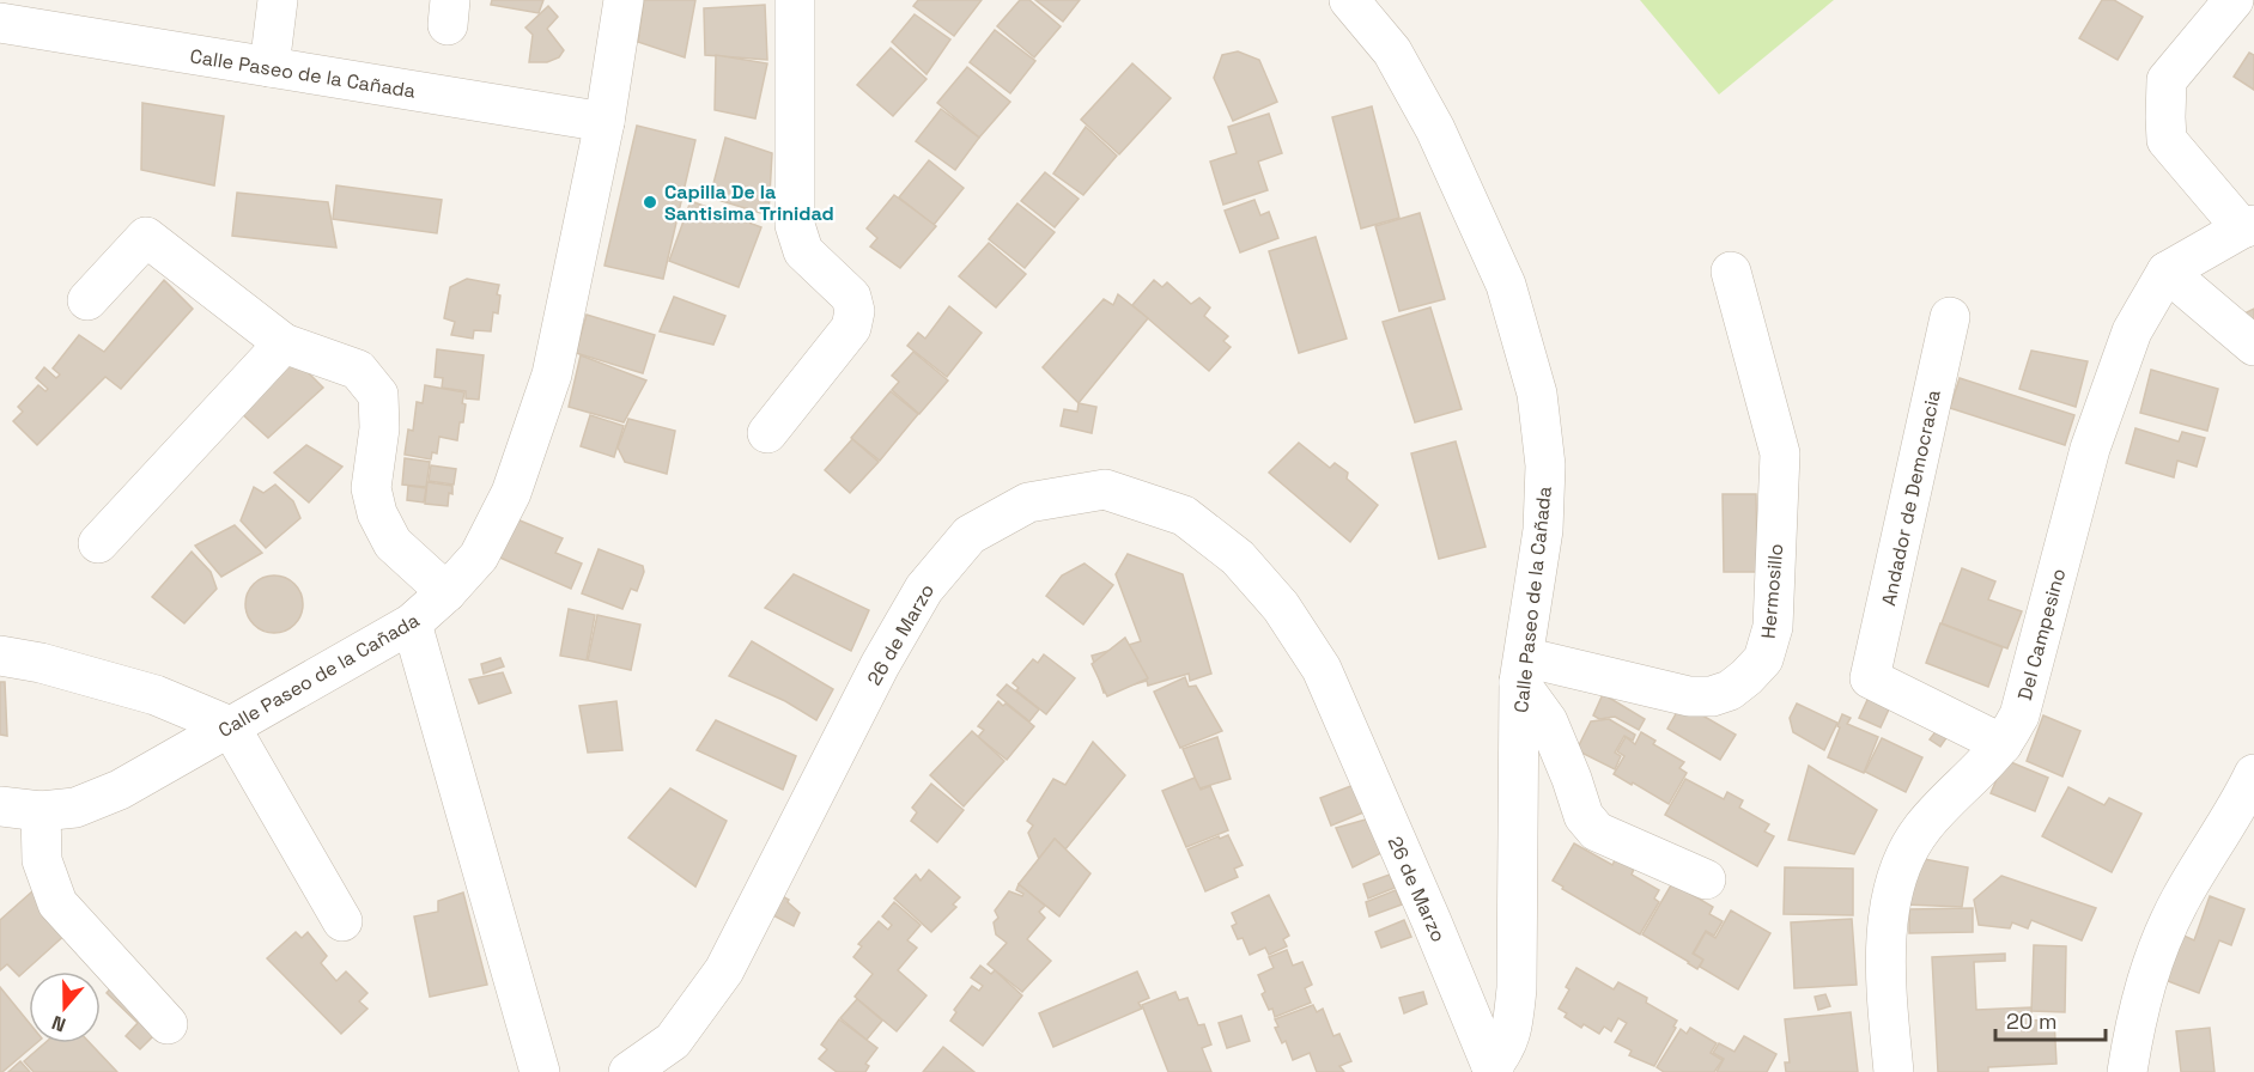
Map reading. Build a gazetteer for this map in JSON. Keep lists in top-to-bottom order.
{
  "streets": {
    "street": [
      "Calle Paseo de la Cañada",
      "Andador de Democracia",
      "Hermosillo",
      "26 de Marzo",
      "Del Campesino"
    ]
  },
  "crossings": [
    ["Calle Paseo de la Cañada", "Hermosillo"],
    ["Calle Paseo de la Cañada", "26 de Marzo"],
    ["Andador de Democracia", "Del Campesino"]
  ],
  "places": ["Capilla De la Santisima Trinidad"],
  "scale_bar": "20 m",
  "north": "bottom"
}
